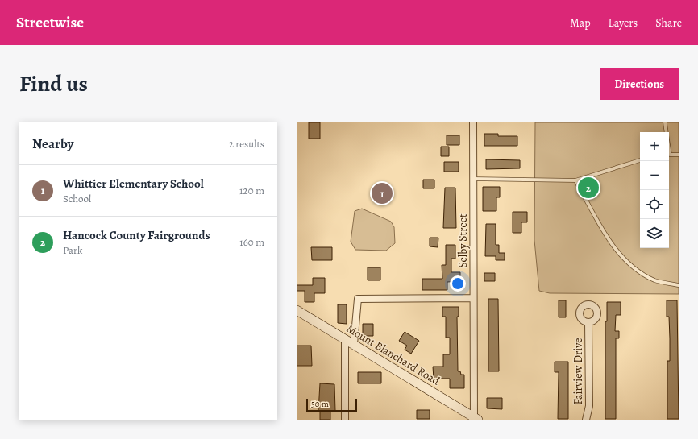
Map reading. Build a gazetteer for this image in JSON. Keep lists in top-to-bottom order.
{
  "streets": {
    "main road": ["Mount Blanchard Road"],
    "street": ["Selby Street", "Fairview Drive"]
  },
  "crossings": [
    ["Selby Street", "Mount Blanchard Road"]
  ],
  "scale_bar": "50 m",
  "page": {
    "header": "Streetwise",
    "nav": ["Map", "Layers", "Share"],
    "title": "Find us",
    "buttons": "Directions",
    "heading": ["Nearby", "2 results"],
    "map_buttons": ["+", "−"],
    "list": [
      {
        "mark": "1",
        "name": "Whittier Elementary School",
        "note": "School",
        "value": "120 m"
      },
      {
        "mark": "2",
        "name": "Hancock County Fairgrounds",
        "note": "Park",
        "value": "160 m"
      }
    ],
    "pins": ["2", "1"],
    "scale": "50 m"
  }
}
